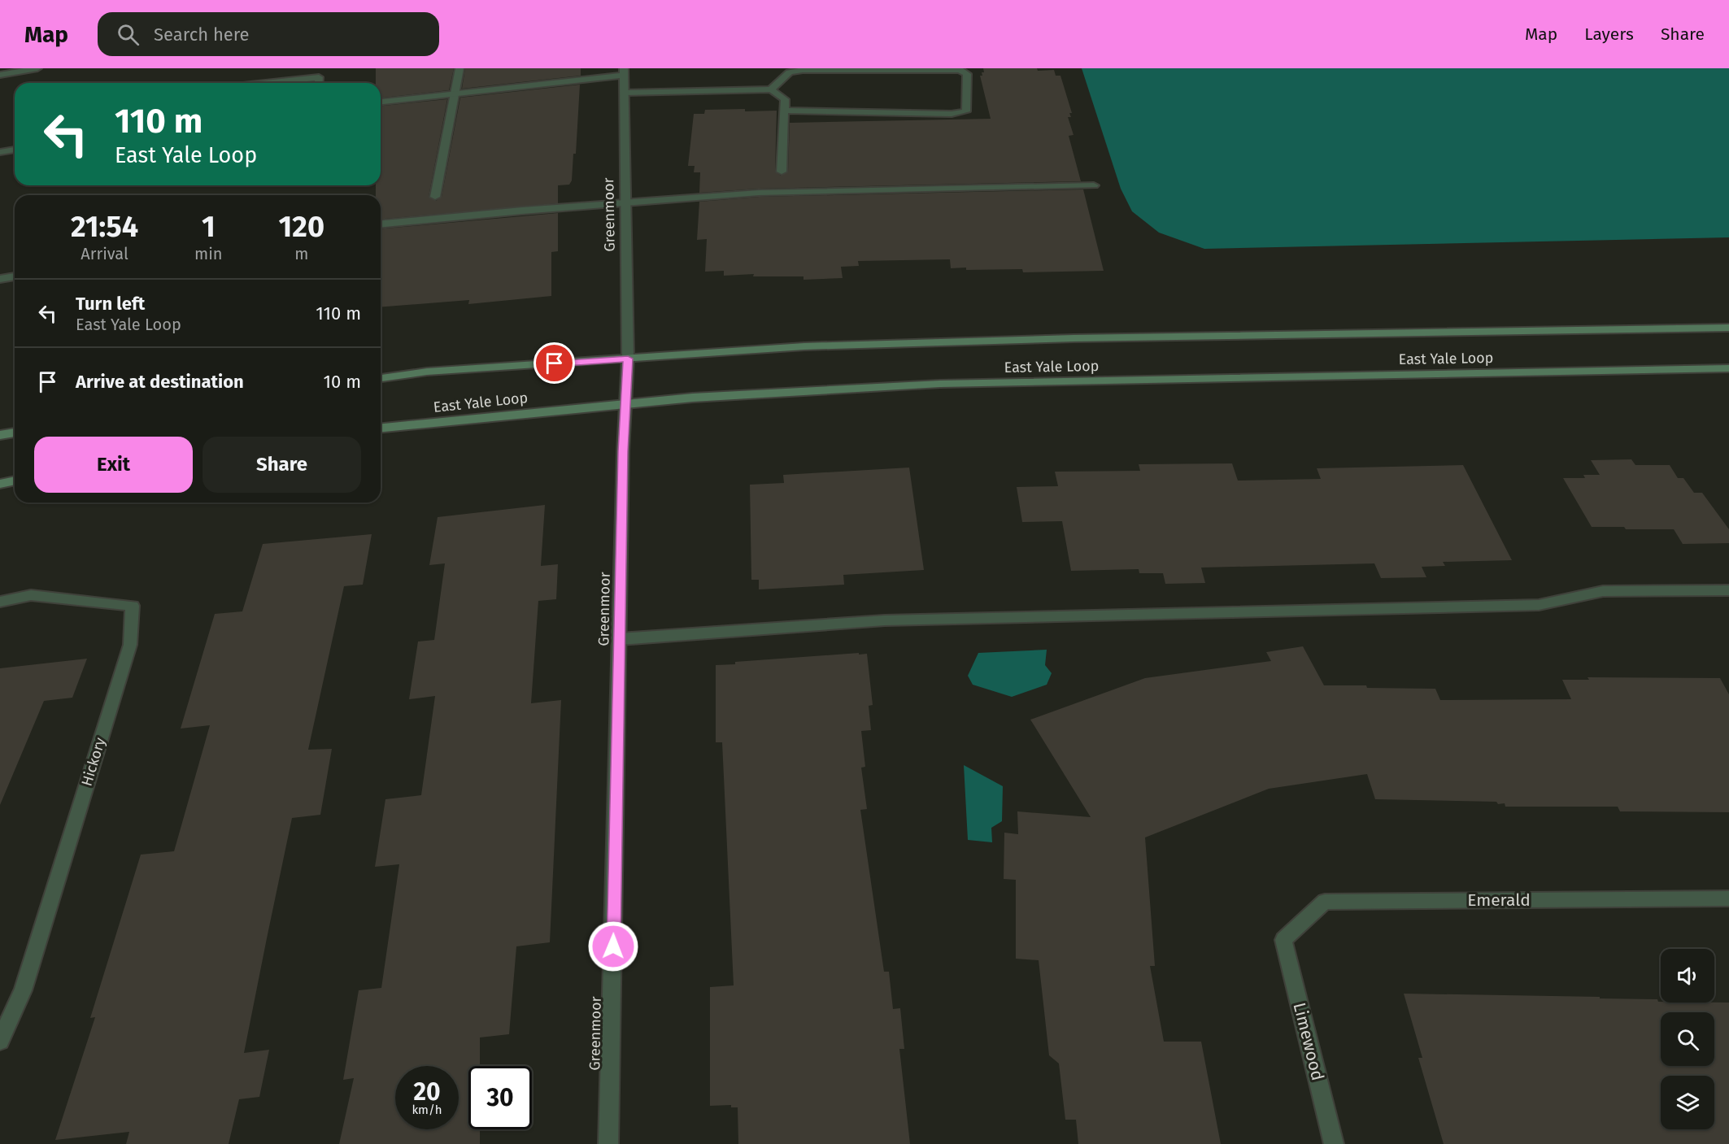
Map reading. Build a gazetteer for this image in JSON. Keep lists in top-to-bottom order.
{
  "streets": {
    "main road": ["East Yale Loop"],
    "street": [
      "Greenmoor",
      "Hickory",
      "Emerald",
      "Limewood"
    ]
  },
  "crossings": [
    ["Greenmoor", "East Yale Loop"],
    ["Emerald", "Limewood"]
  ],
  "page": {
    "header": "Map",
    "search": "Search here",
    "nav": ["Map", "Layers", "Share"],
    "turn": ["110 m", "East Yale Loop"],
    "eta": [
      "21:54",
      "Arrival",
      "1",
      "min",
      "120",
      "m"
    ],
    "list": [
      {
        "name": "Turn left",
        "note": "East Yale Loop",
        "value": "110 m"
      },
      {
        "name": "Arrive at destination",
        "value": "10 m"
      }
    ],
    "buttons": ["Exit", "Share"],
    "speed": "20 km/h",
    "limit": "30"
  }
}
